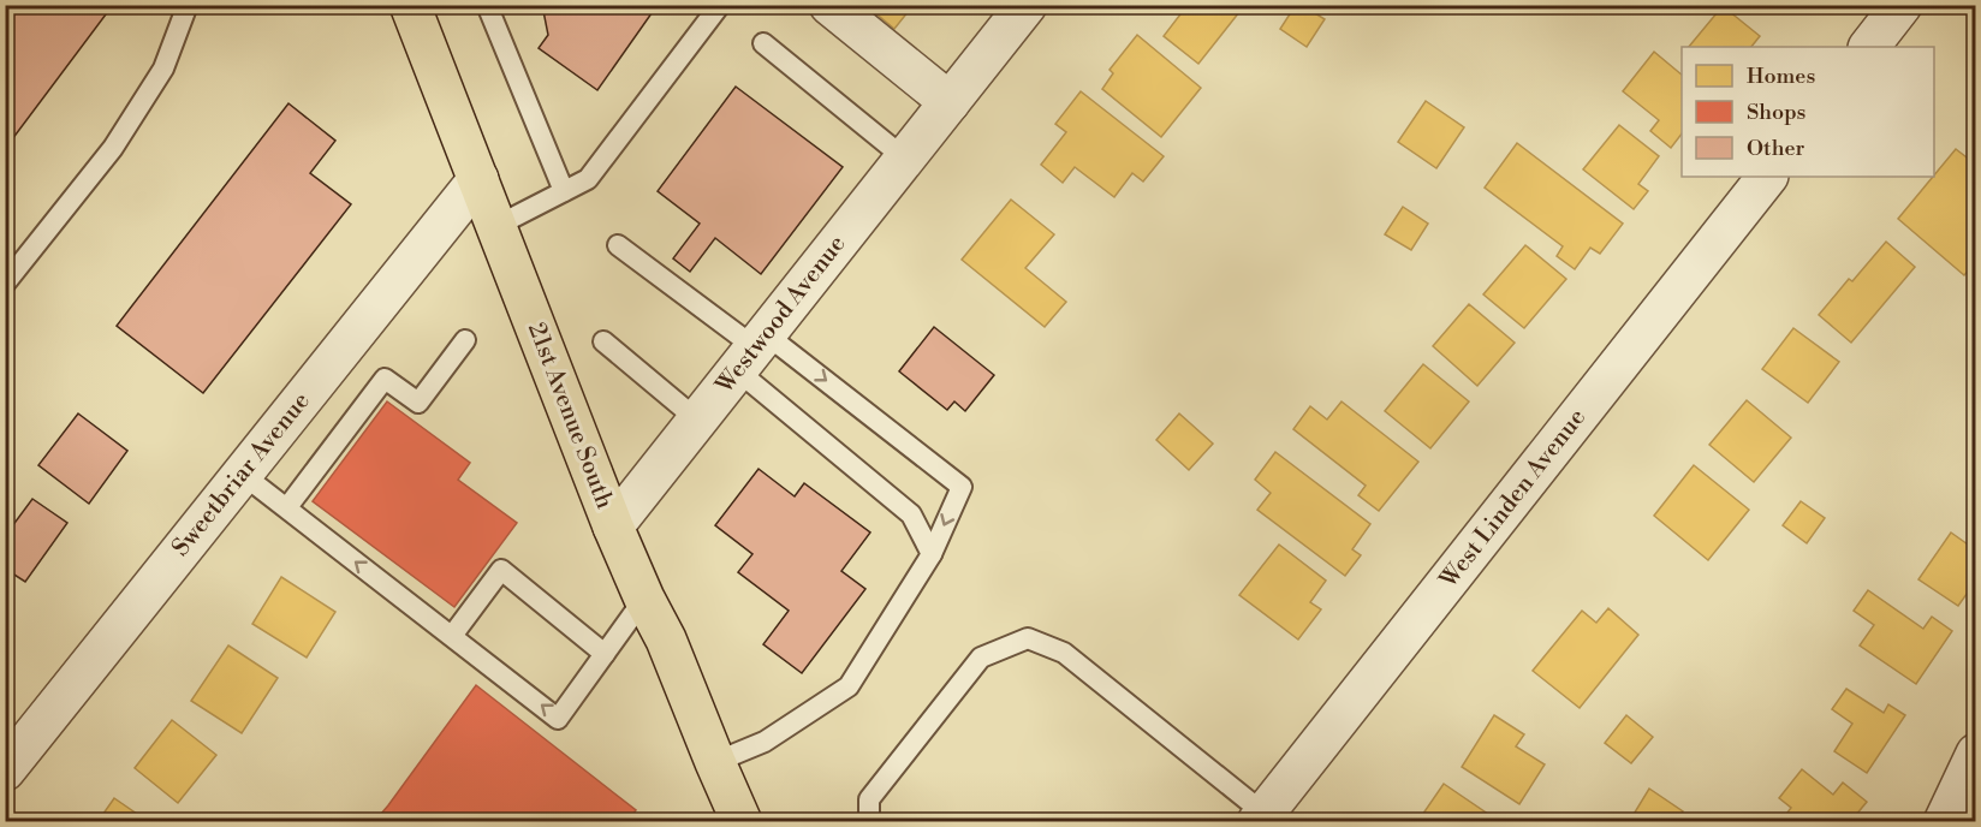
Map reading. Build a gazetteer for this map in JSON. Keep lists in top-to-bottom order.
{
  "streets": {
    "main road": ["21st Avenue South"],
    "street": ["Westwood Avenue", "Sweetbriar Avenue", "West Linden Avenue"]
  },
  "crossings": [
    ["Westwood Avenue", "21st Avenue South"],
    ["21st Avenue South", "Sweetbriar Avenue"]
  ],
  "legend": ["Homes", "Shops", "Other"]
}
